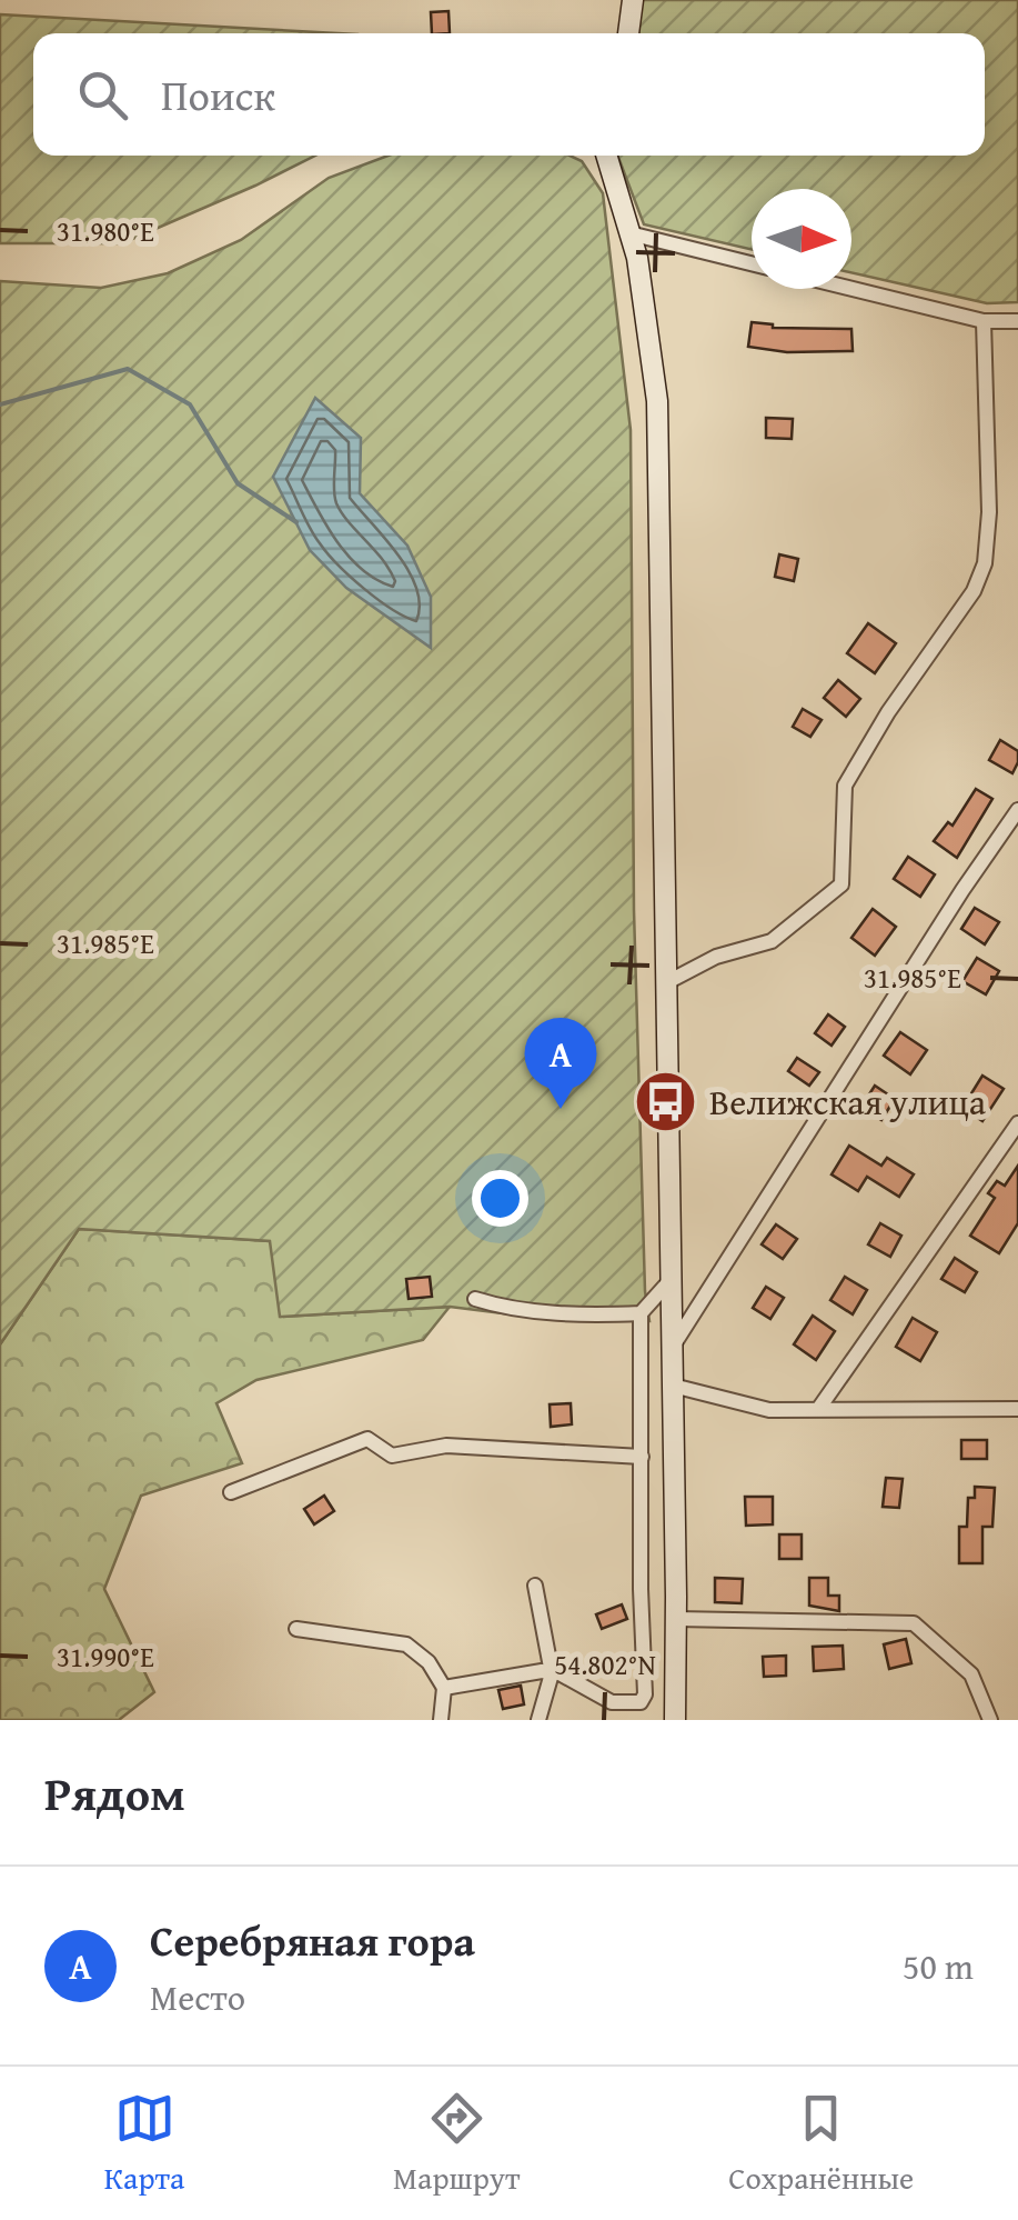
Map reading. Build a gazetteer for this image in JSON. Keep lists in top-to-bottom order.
{
  "places": {
    "bus stop": ["Велижская улица"]
  },
  "north": "right",
  "page": {
    "search": "Поиск",
    "pins": "A",
    "heading": "Рядом",
    "list": [
      {
        "mark": "A",
        "name": "Серебряная гора",
        "note": "Место",
        "value": "50 m"
      }
    ],
    "nav": ["Карта", "Маршрут", "Сохранённые"]
  },
  "coordinates": [
    "31.980°E",
    "31.985°E",
    "31.990°E",
    "54.802°N"
  ]
}
